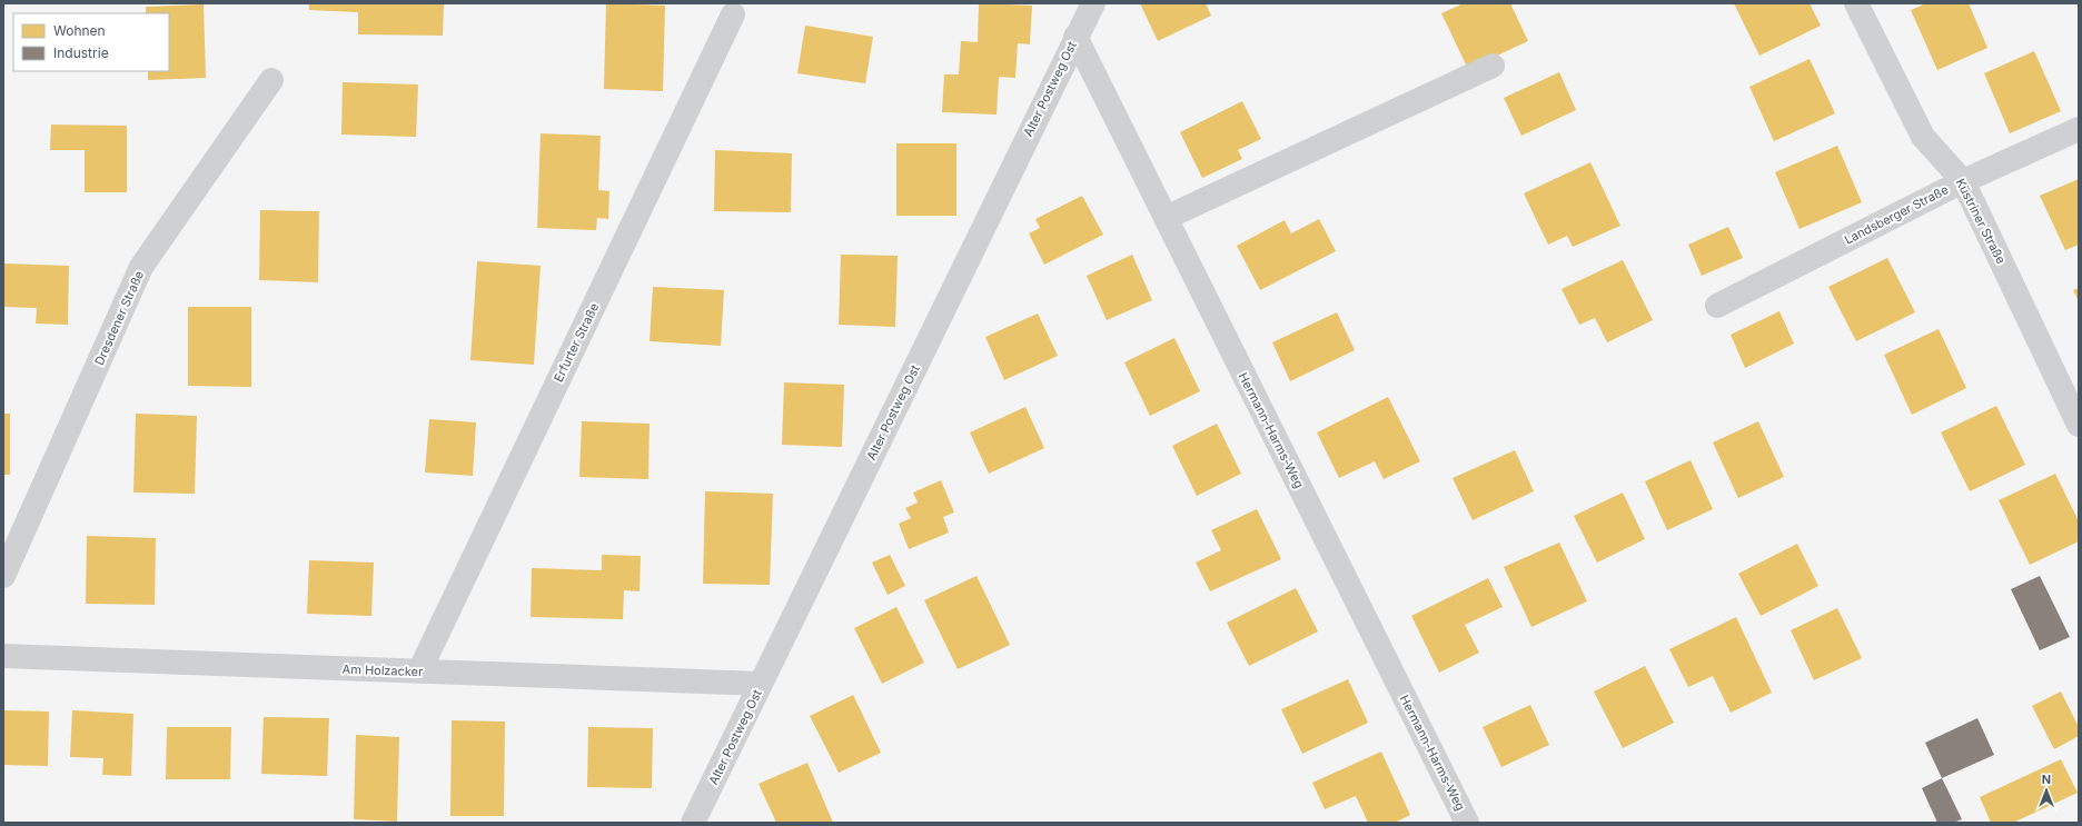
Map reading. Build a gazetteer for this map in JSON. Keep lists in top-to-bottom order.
{
  "streets": {
    "street": [
      "Alter Postweg Ost",
      "Landsberger Straße",
      "Küstriner Straße",
      "Dresdener Straße",
      "Erfurter Straße",
      "Hermann-Harms-Weg",
      "Am Holzacker"
    ]
  },
  "crossings": [
    ["Alter Postweg Ost", "Hermann-Harms-Weg"],
    ["Alter Postweg Ost", "Am Holzacker"],
    ["Landsberger Straße", "Küstriner Straße"],
    ["Erfurter Straße", "Am Holzacker"]
  ],
  "legend": ["Wohnen", "Industrie"],
  "north": "top"
}
